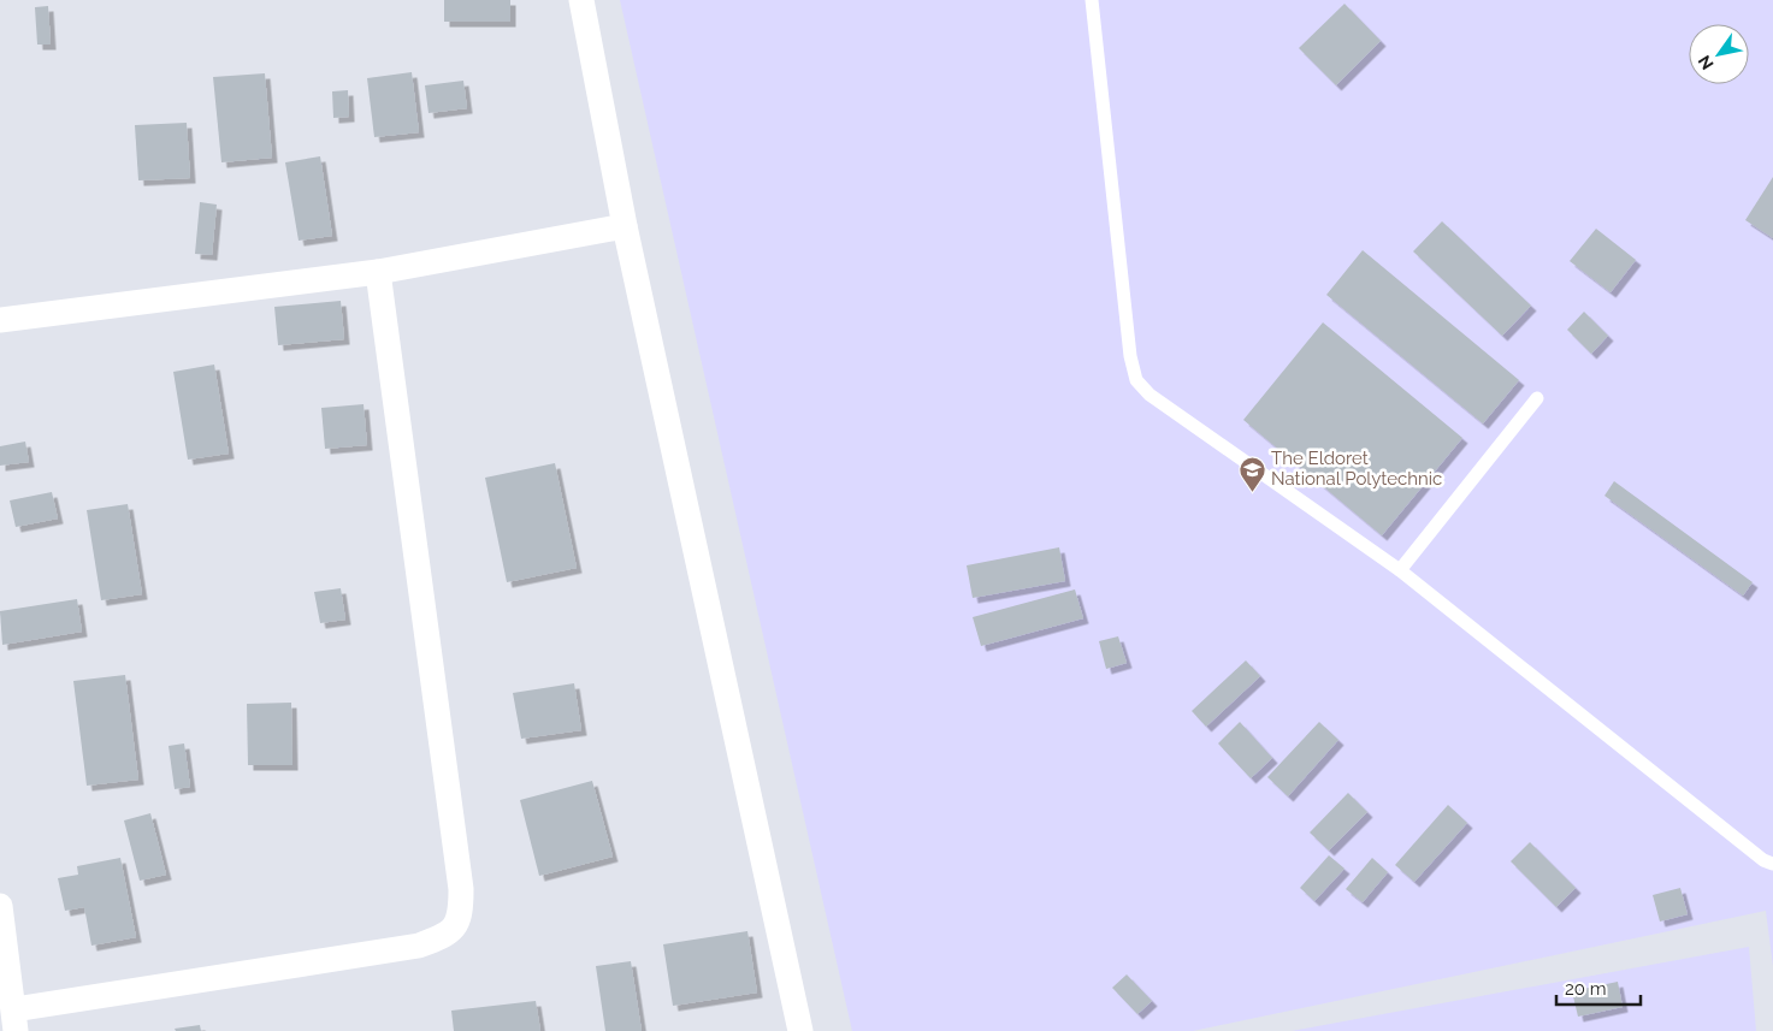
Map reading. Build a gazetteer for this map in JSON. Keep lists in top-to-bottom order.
{
  "places": {
    "school or university": ["The Eldoret National Polytechnic"]
  },
  "scale_bar": "20 m",
  "north": "bottom left"
}
